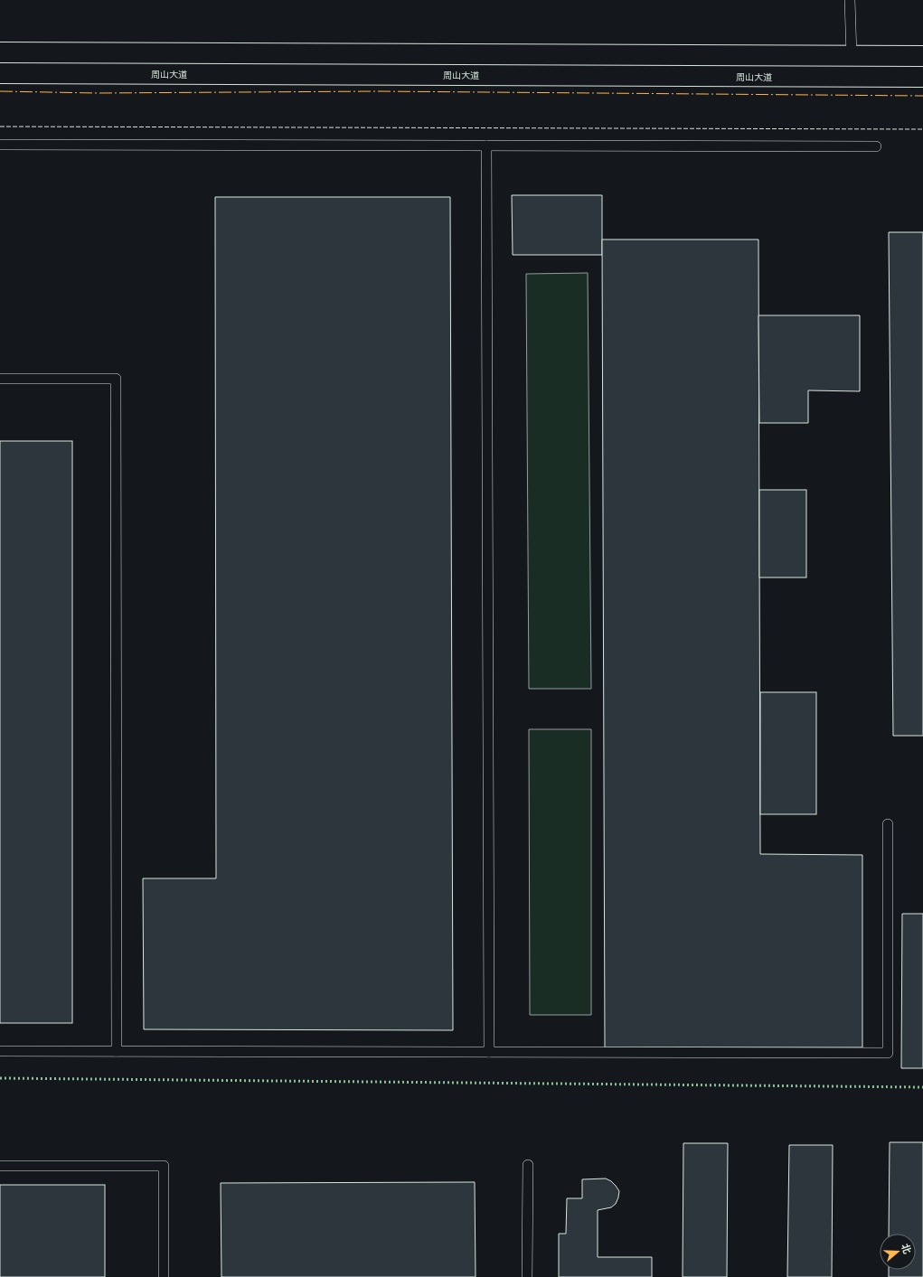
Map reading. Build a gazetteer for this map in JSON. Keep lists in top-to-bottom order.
{
  "streets": {
    "main road": ["周山大道"]
  },
  "north": "right"
}
